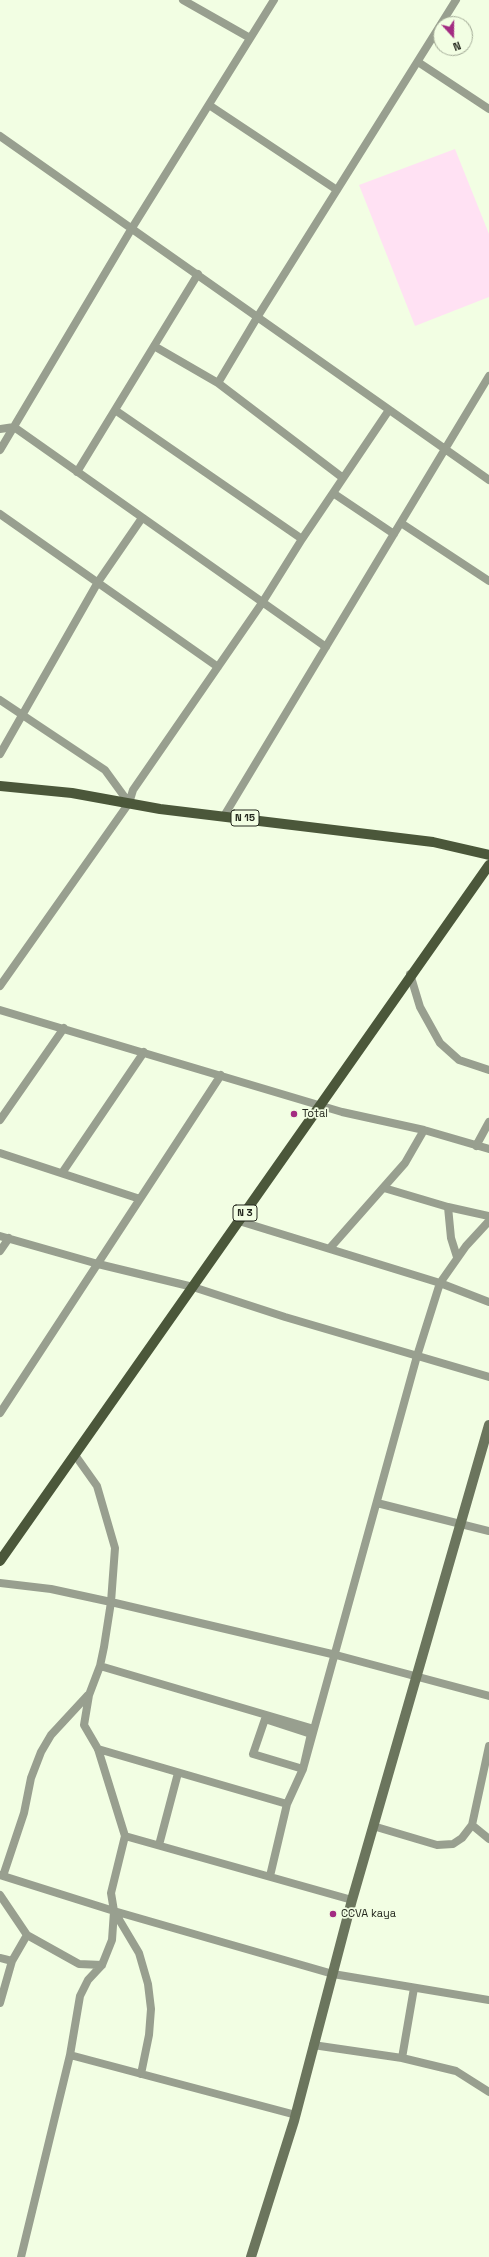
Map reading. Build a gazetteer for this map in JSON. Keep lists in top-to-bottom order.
{
  "streets": {
    "main road": ["N 15", "N 3"]
  },
  "places": ["Total", "CCVA kaya"],
  "north": "bottom"
}
